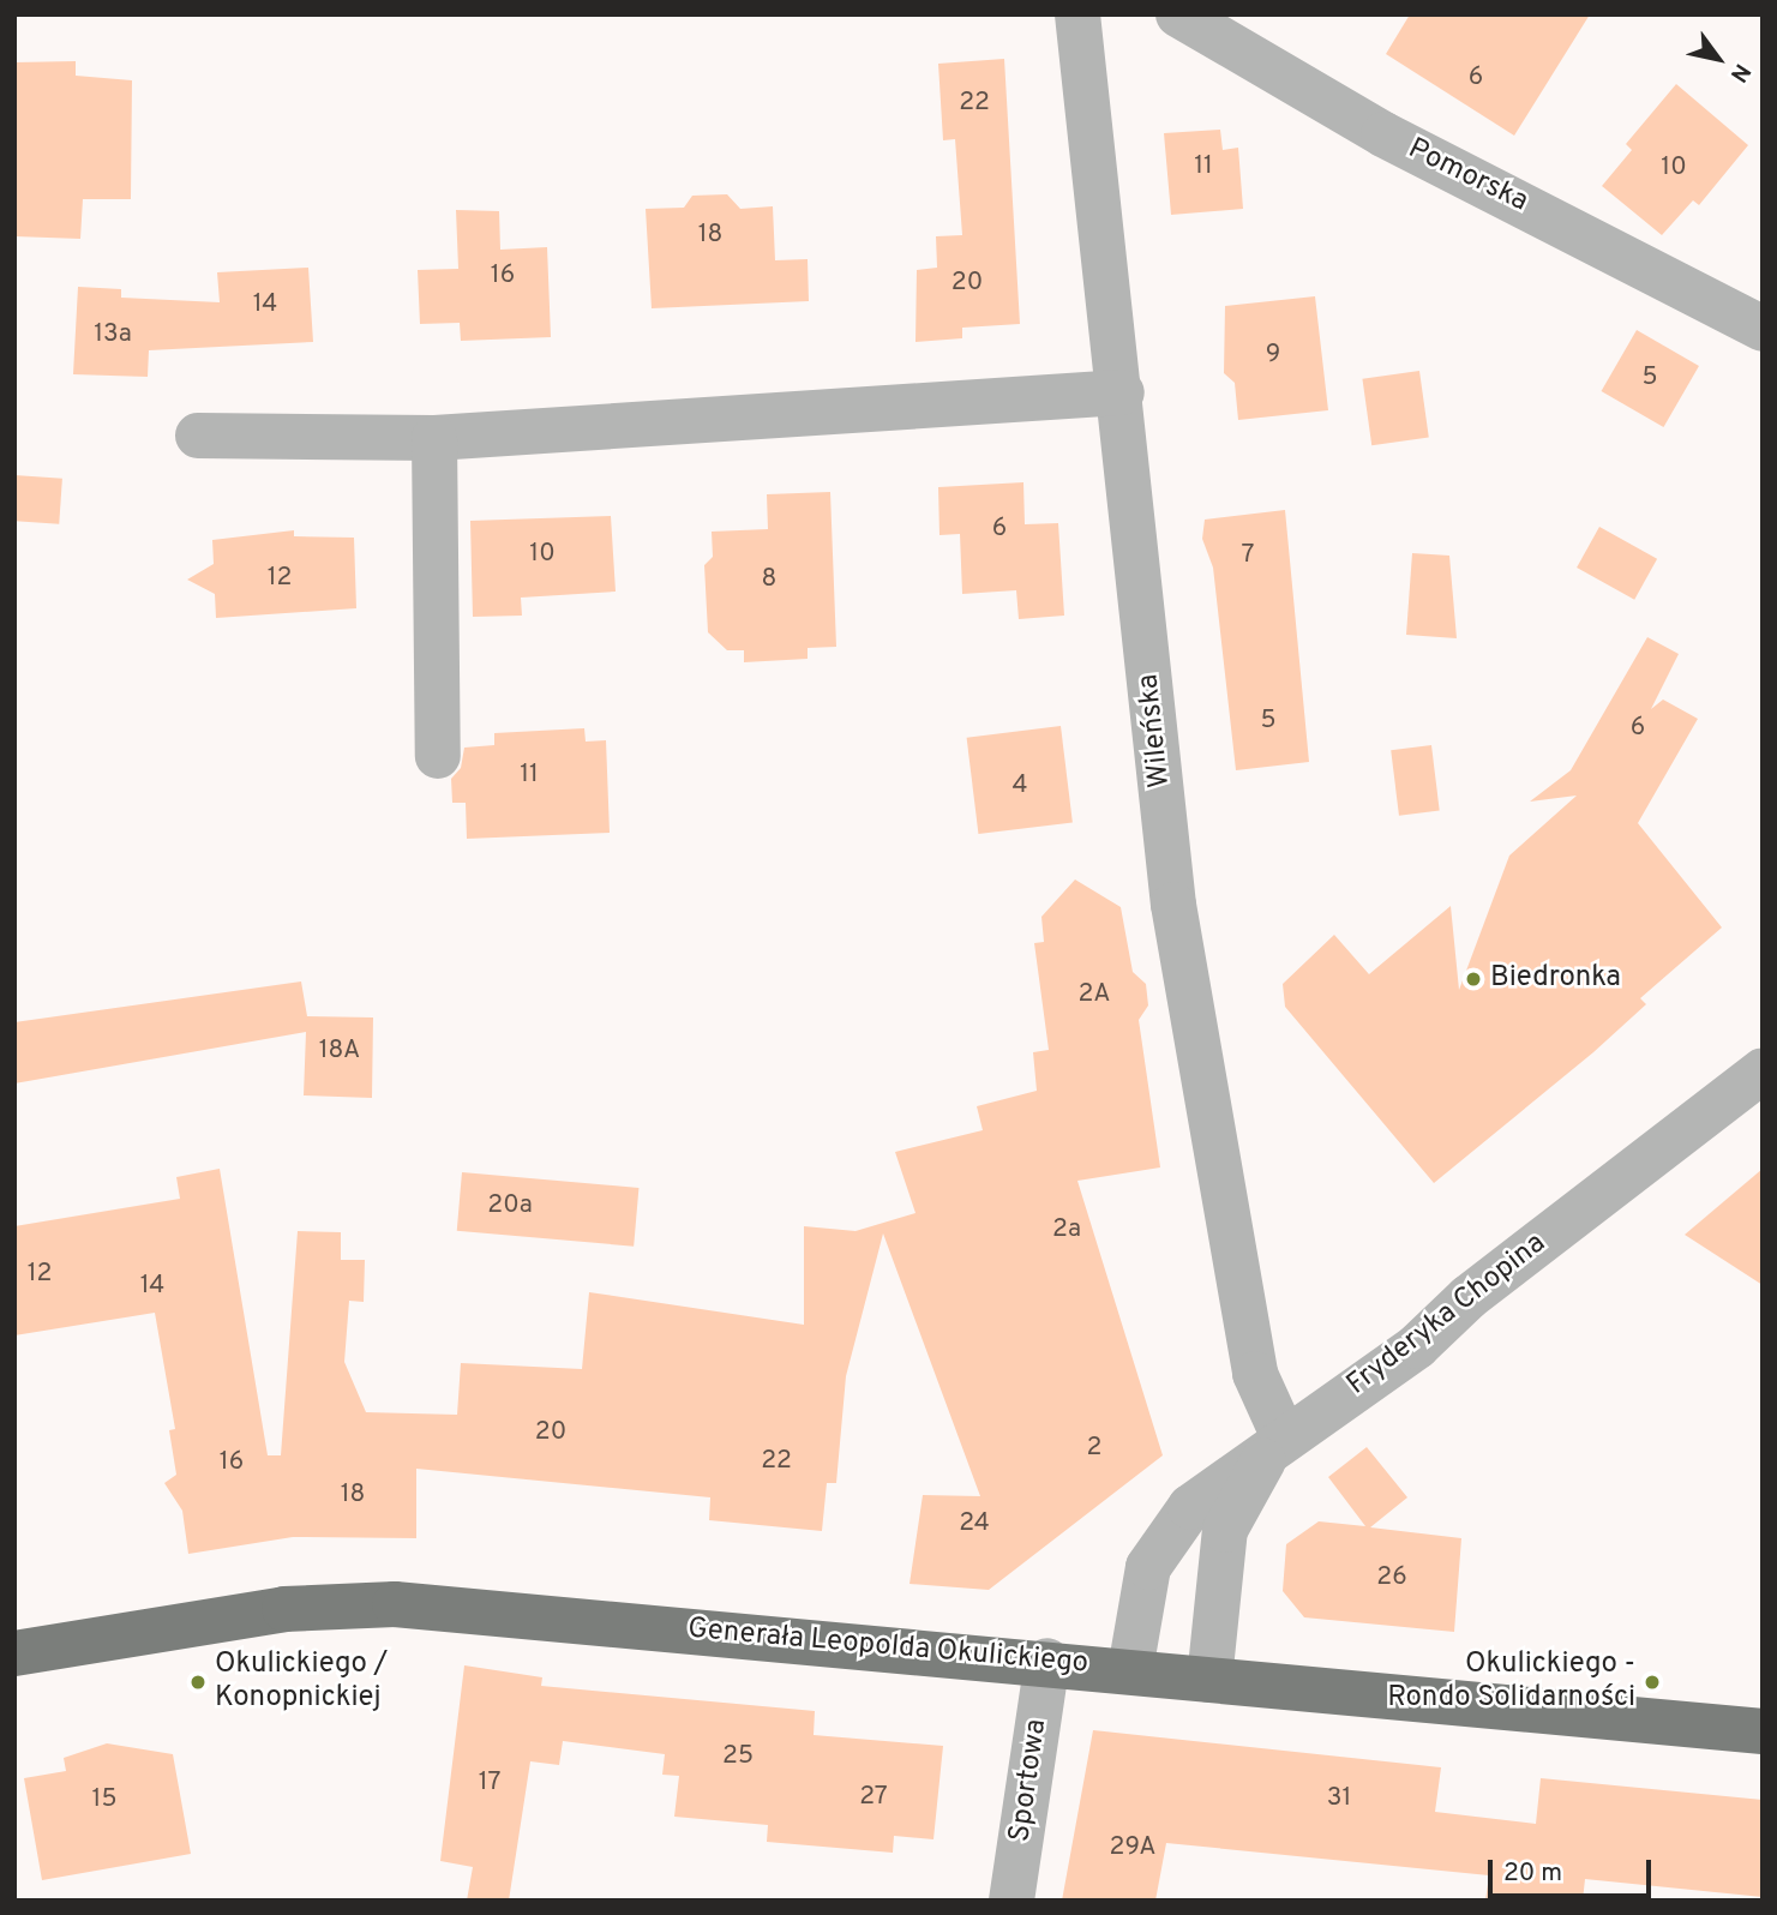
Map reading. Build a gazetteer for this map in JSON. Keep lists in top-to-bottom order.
{
  "streets": {
    "main road": ["Generała Leopolda Okulickiego"],
    "street": [
      "Pomorska",
      "Wileńska",
      "Fryderyka Chopina",
      "Sportowa"
    ]
  },
  "crossings": [
    ["Wileńska", "Fryderyka Chopina"],
    ["Fryderyka Chopina", "Generała Leopolda Okulickiego"],
    ["Generała Leopolda Okulickiego", "Sportowa"]
  ],
  "places": ["Biedronka", "Okulickiego / Konopnickiej", "Okulickiego - Rondo Solidarności"],
  "house_numbers": [
    "6",
    "22",
    "11",
    "10",
    "18",
    "16",
    "20",
    "14",
    "13a",
    "9",
    "5",
    "6",
    "10",
    "7",
    "12",
    "8",
    "5",
    "6",
    "11",
    "4",
    "2A",
    "18A",
    "20a",
    "2a",
    "12",
    "14",
    "20",
    "2",
    "22",
    "16",
    "18",
    "24",
    "26",
    "25",
    "17",
    "27",
    "31",
    "15",
    "29A"
  ],
  "scale_bar": "20 m",
  "north": "bottom right"
}
